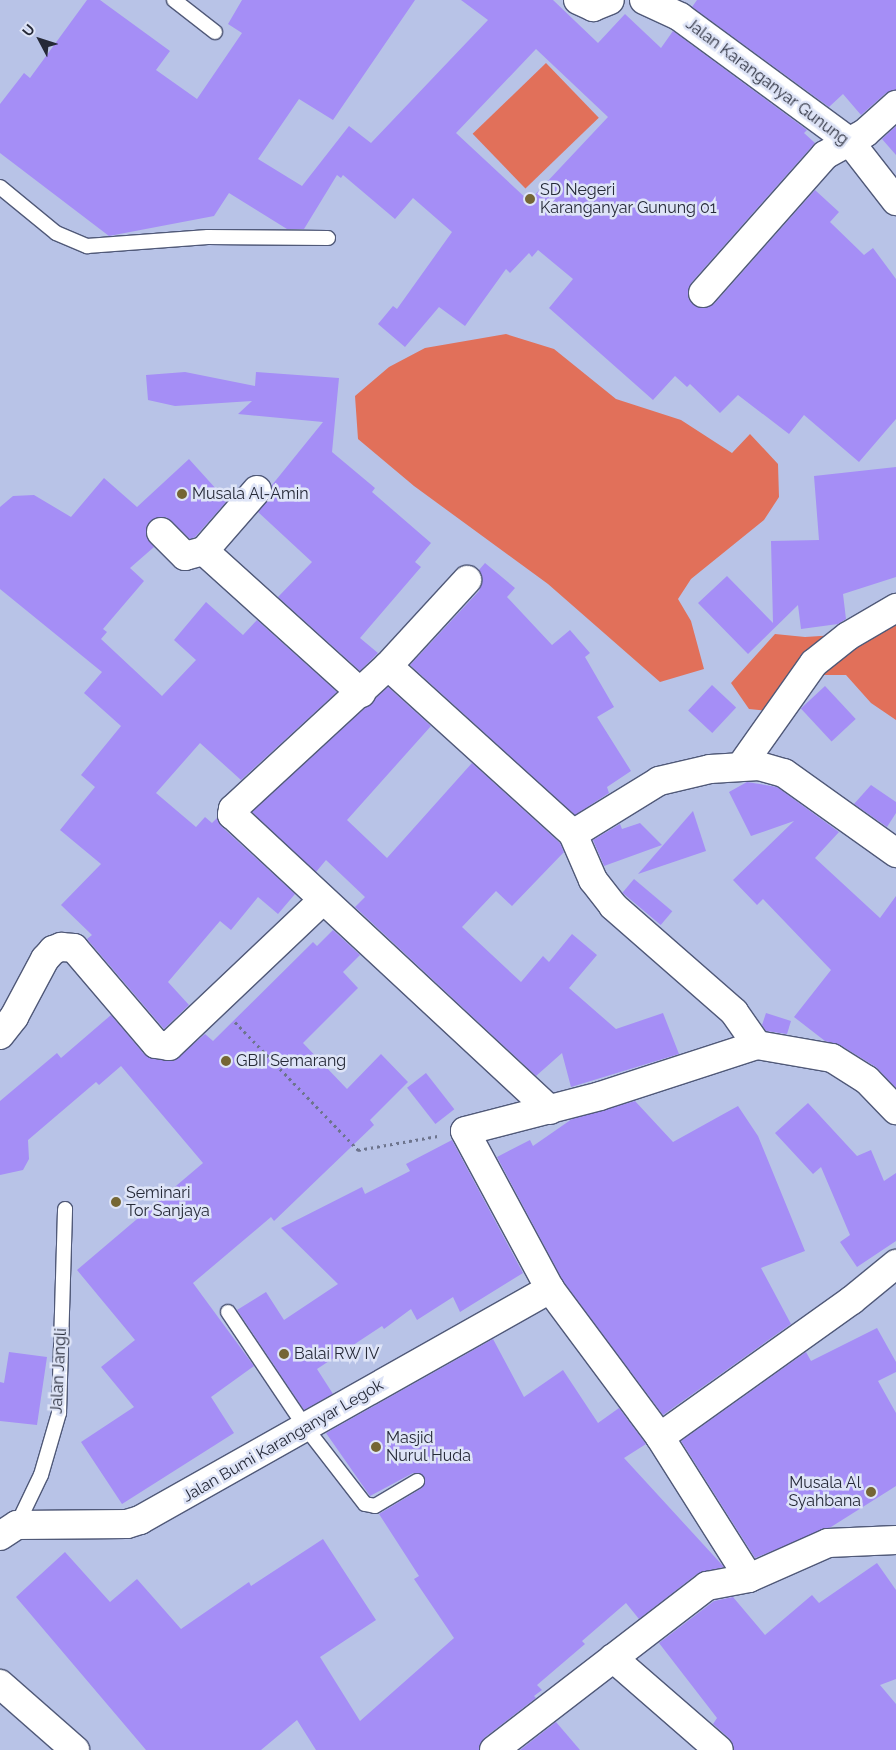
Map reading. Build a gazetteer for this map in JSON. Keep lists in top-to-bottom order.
{
  "streets": {
    "street": ["Jalan Karanganyar Gunung", "Jalan Bumi Karanganyar Legok"],
    "lane": ["Jalan Jangli"]
  },
  "crossings": [
    ["Jalan Jangli", "Jalan Bumi Karanganyar Legok"]
  ],
  "places": [
    "SD Negeri Karanganyar Gunung 01",
    "Musala Al-Amin",
    "GBII Semarang",
    "Seminari Tor Sanjaya",
    "Balai RW IV",
    "Masjid Nurul Huda",
    "Musala Al Syahbana"
  ],
  "north": "top left"
}
